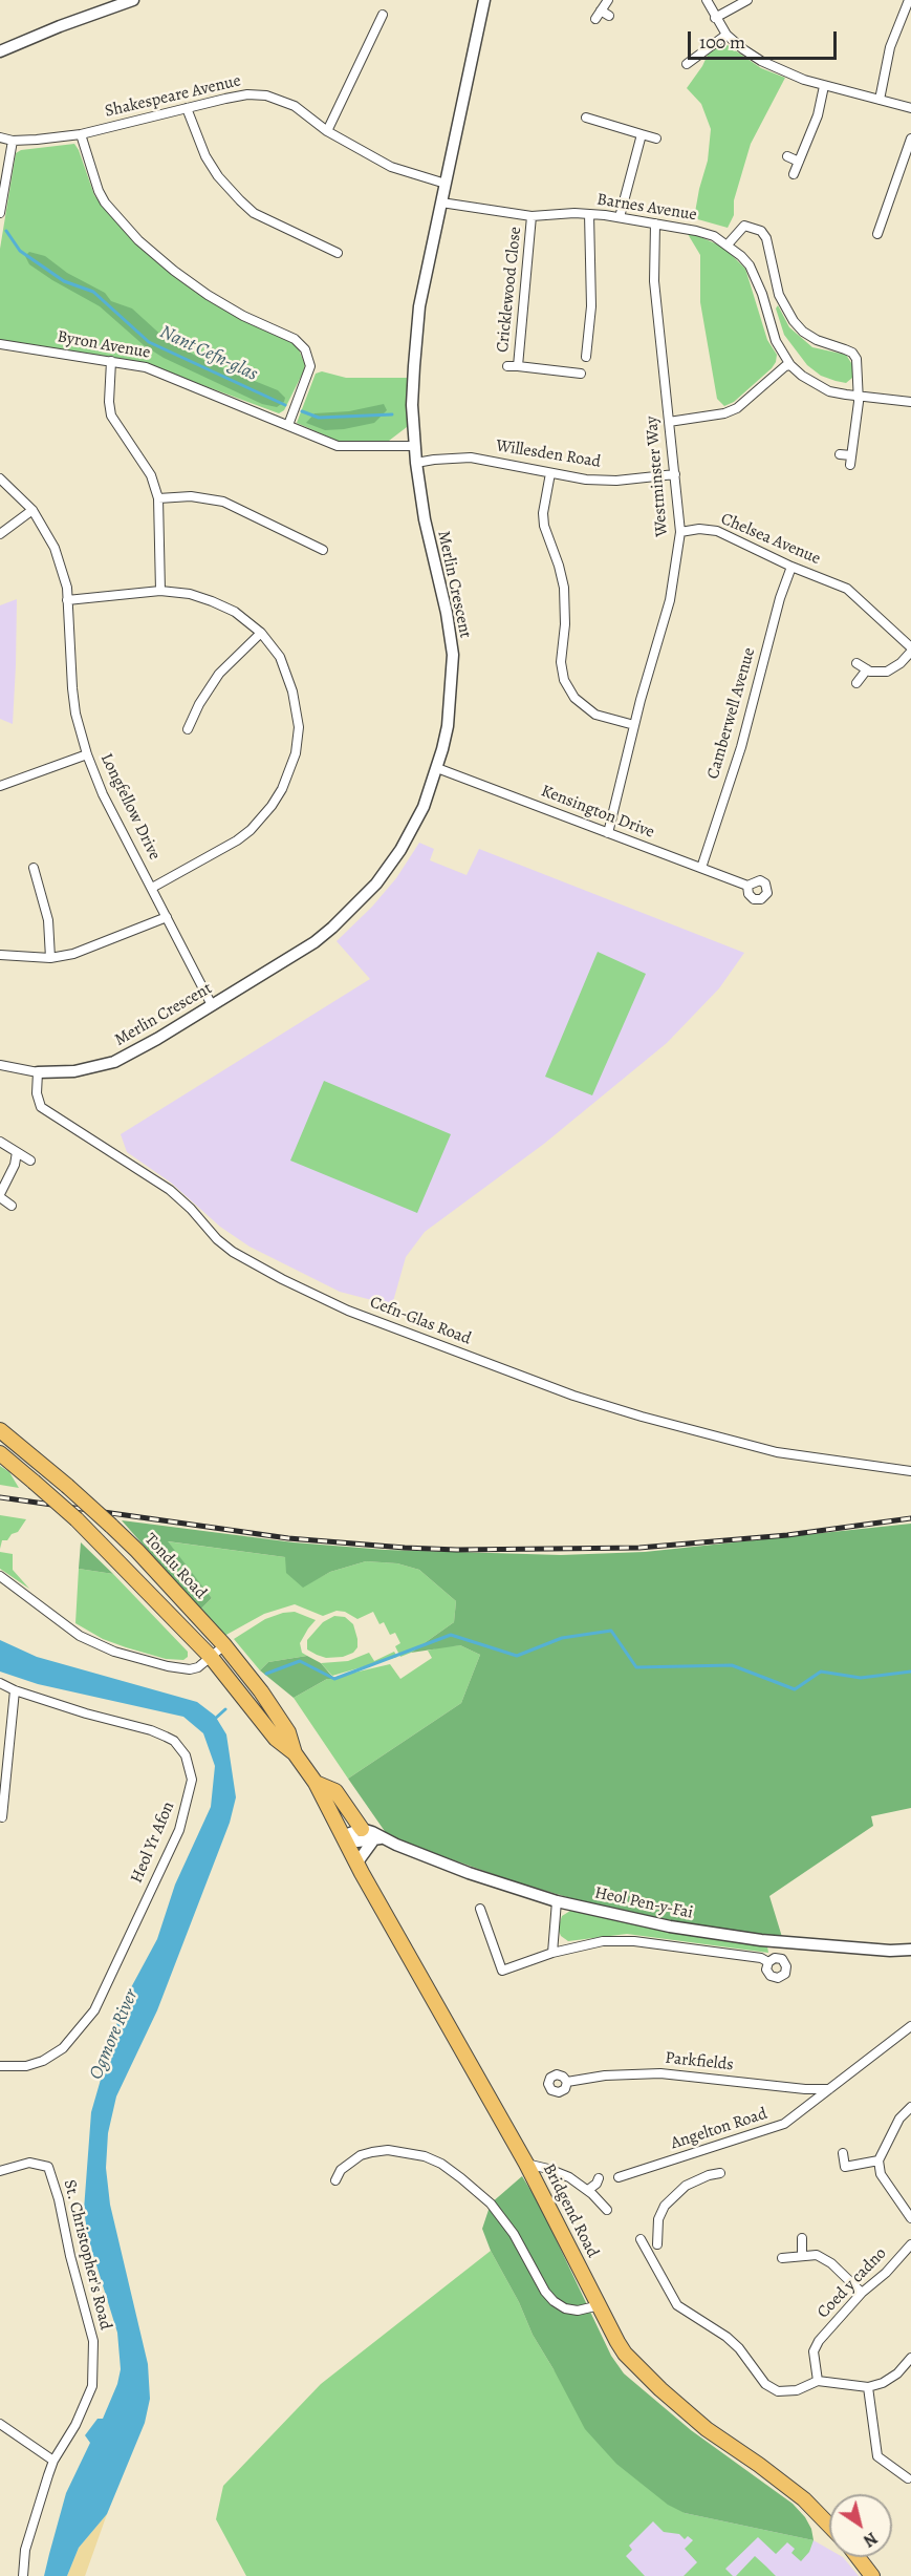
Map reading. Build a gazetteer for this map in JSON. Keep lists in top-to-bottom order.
{
  "streets": {
    "main road": ["Tondu Road", "Bridgend Road"],
    "street": [
      "Shakespeare Avenue",
      "Barnes Avenue",
      "Cricklewood Close",
      "Byron Avenue",
      "Willesden Road",
      "Westminster Way",
      "Chelsea Avenue",
      "Merlin Crescent",
      "Camberwell Avenue",
      "Longfellow Drive",
      "Kensington Drive",
      "Cefn-Glas Road",
      "Heol Yr Afon",
      "Heol Pen-y-Fai",
      "Parkfields",
      "Angelton Road",
      "St. Christopher's Road",
      "Coed y cadno"
    ]
  },
  "crossings": [
    ["Shakespeare Avenue", "Merlin Crescent"],
    ["Barnes Avenue", "Cricklewood Close"],
    ["Barnes Avenue", "Westminster Way"],
    ["Barnes Avenue", "Merlin Crescent"],
    ["Byron Avenue", "Merlin Crescent"],
    ["Willesden Road", "Westminster Way"],
    ["Willesden Road", "Merlin Crescent"],
    ["Westminster Way", "Chelsea Avenue"],
    ["Westminster Way", "Kensington Drive"],
    ["Chelsea Avenue", "Camberwell Avenue"],
    ["Merlin Crescent", "Longfellow Drive"],
    ["Merlin Crescent", "Kensington Drive"],
    ["Merlin Crescent", "Cefn-Glas Road"],
    ["Camberwell Avenue", "Kensington Drive"],
    ["Tondu Road", "Heol Pen-y-Fai"],
    ["Tondu Road", "Bridgend Road"],
    ["Heol Pen-y-Fai", "Bridgend Road"],
    ["Parkfields", "Angelton Road"]
  ],
  "water": ["Nant Cefn-glas", "Ogmore River"],
  "scale_bar": "100 m",
  "north": "bottom right"
}
